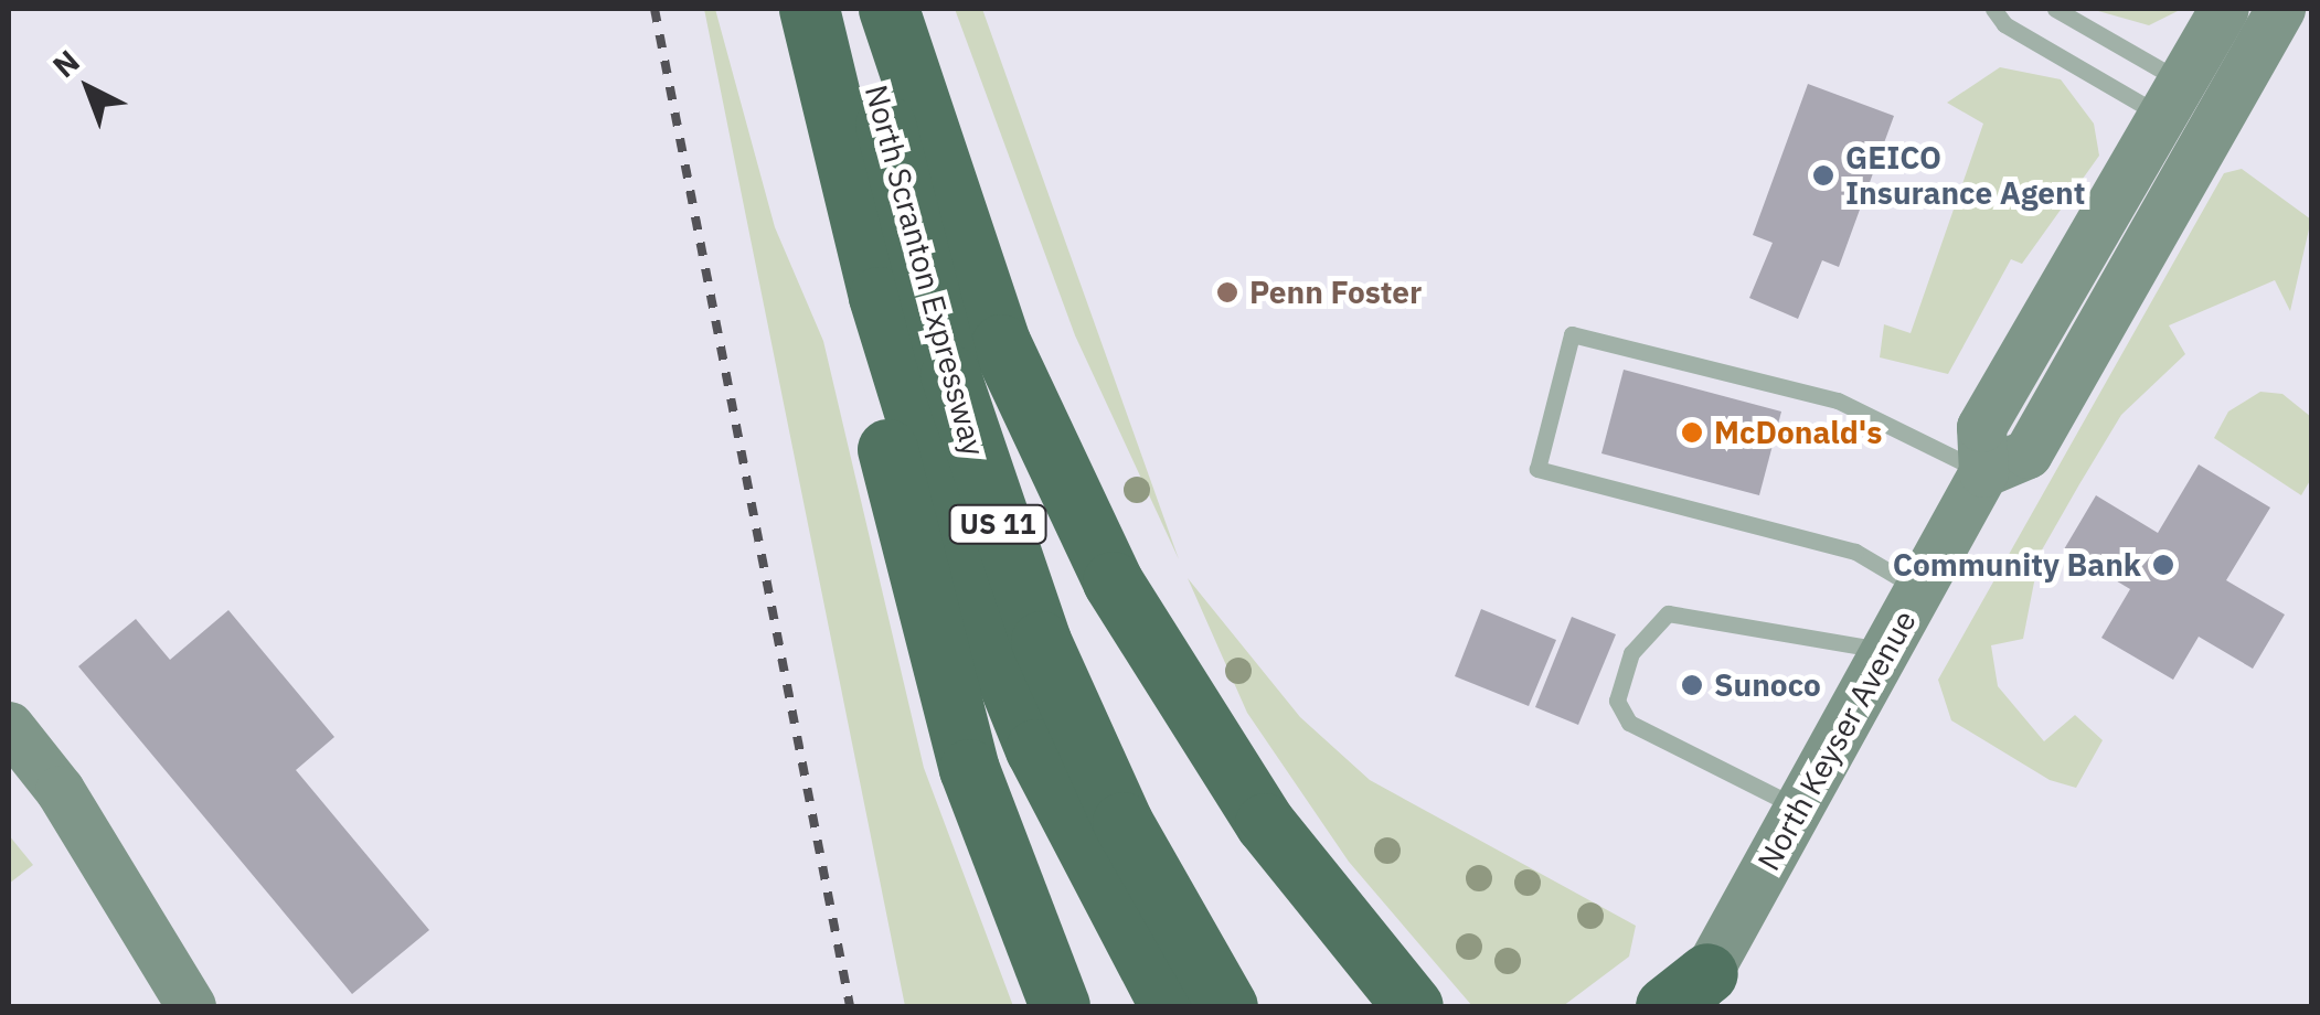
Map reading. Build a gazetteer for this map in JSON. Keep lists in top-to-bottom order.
{
  "streets": {
    "highway": ["North Scranton Expressway", "US 11"],
    "main road": ["North Keyser Avenue"]
  },
  "places": [
    "GEICO Insurance Agent",
    "Penn Foster",
    "McDonald's",
    "Community Bank",
    "Sunoco"
  ],
  "north": "top left"
}
